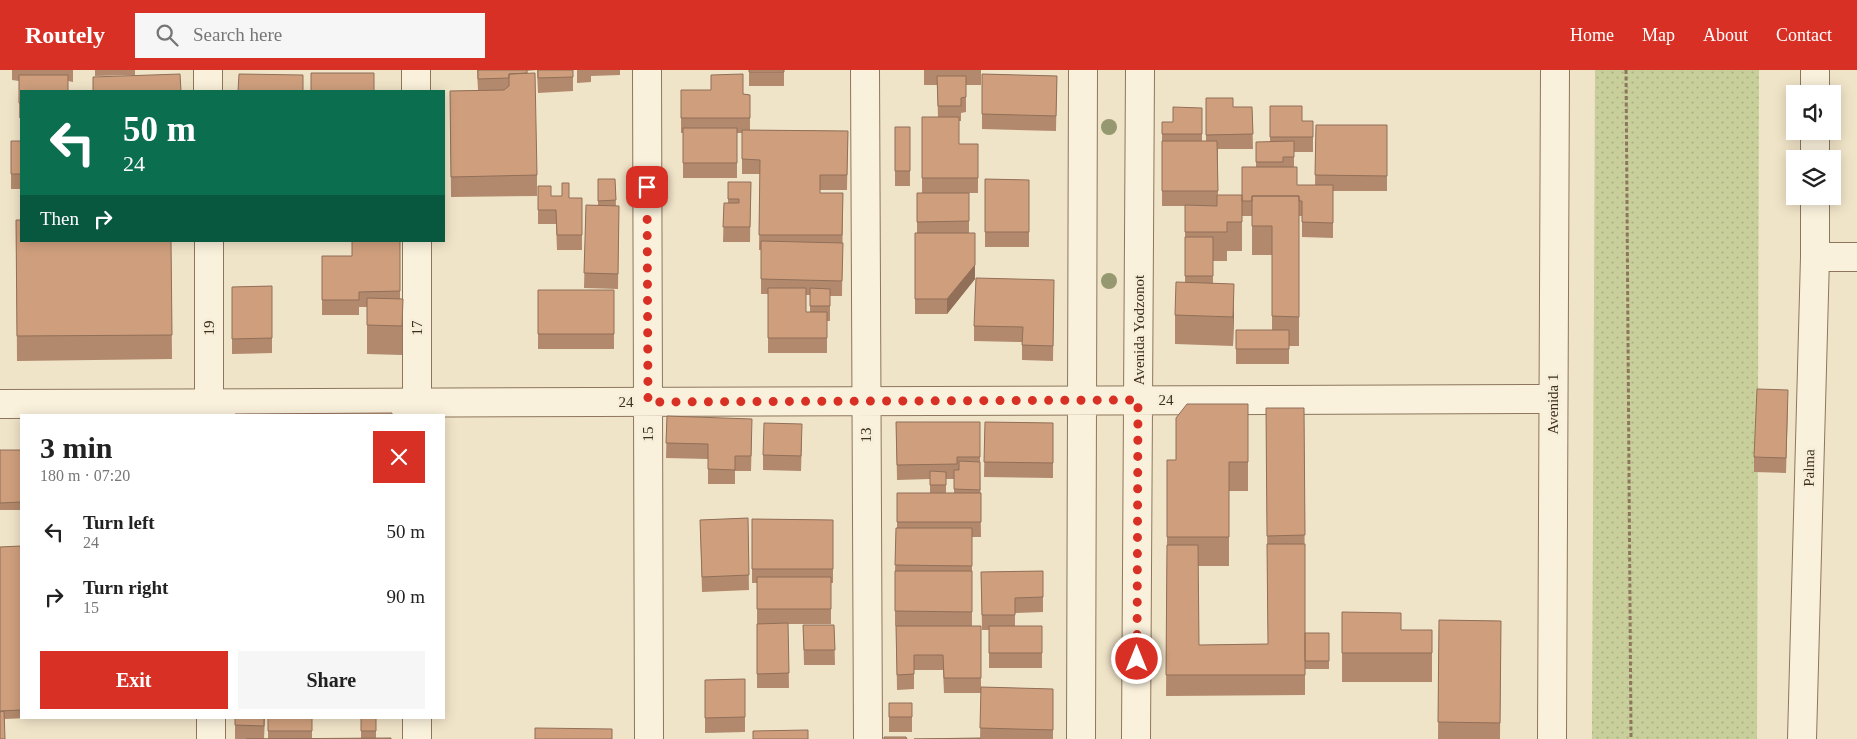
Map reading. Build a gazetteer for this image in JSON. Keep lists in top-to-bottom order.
{
  "streets": {
    "street": [
      "19",
      "17",
      "Avenida Yodzonot",
      "24",
      "Avenida 1",
      "15",
      "13",
      "Palma"
    ]
  },
  "crossings": [
    ["19", "24"],
    ["17", "24"],
    ["Avenida Yodzonot", "24"],
    ["24", "Avenida 1"],
    ["24", "15"],
    ["24", "13"]
  ],
  "page": {
    "header": "Routely",
    "search": "Search here",
    "nav": [
      "Home",
      "Map",
      "About",
      "Contact"
    ],
    "turn": ["50 m", "24"],
    "then": "Then",
    "heading": ["3 min", "180 m · 07:20"],
    "list": [
      {
        "name": "Turn left",
        "note": "24",
        "value": "50 m"
      },
      {
        "name": "Turn right",
        "note": "15",
        "value": "90 m"
      }
    ],
    "buttons": ["Exit", "Share"]
  }
}
